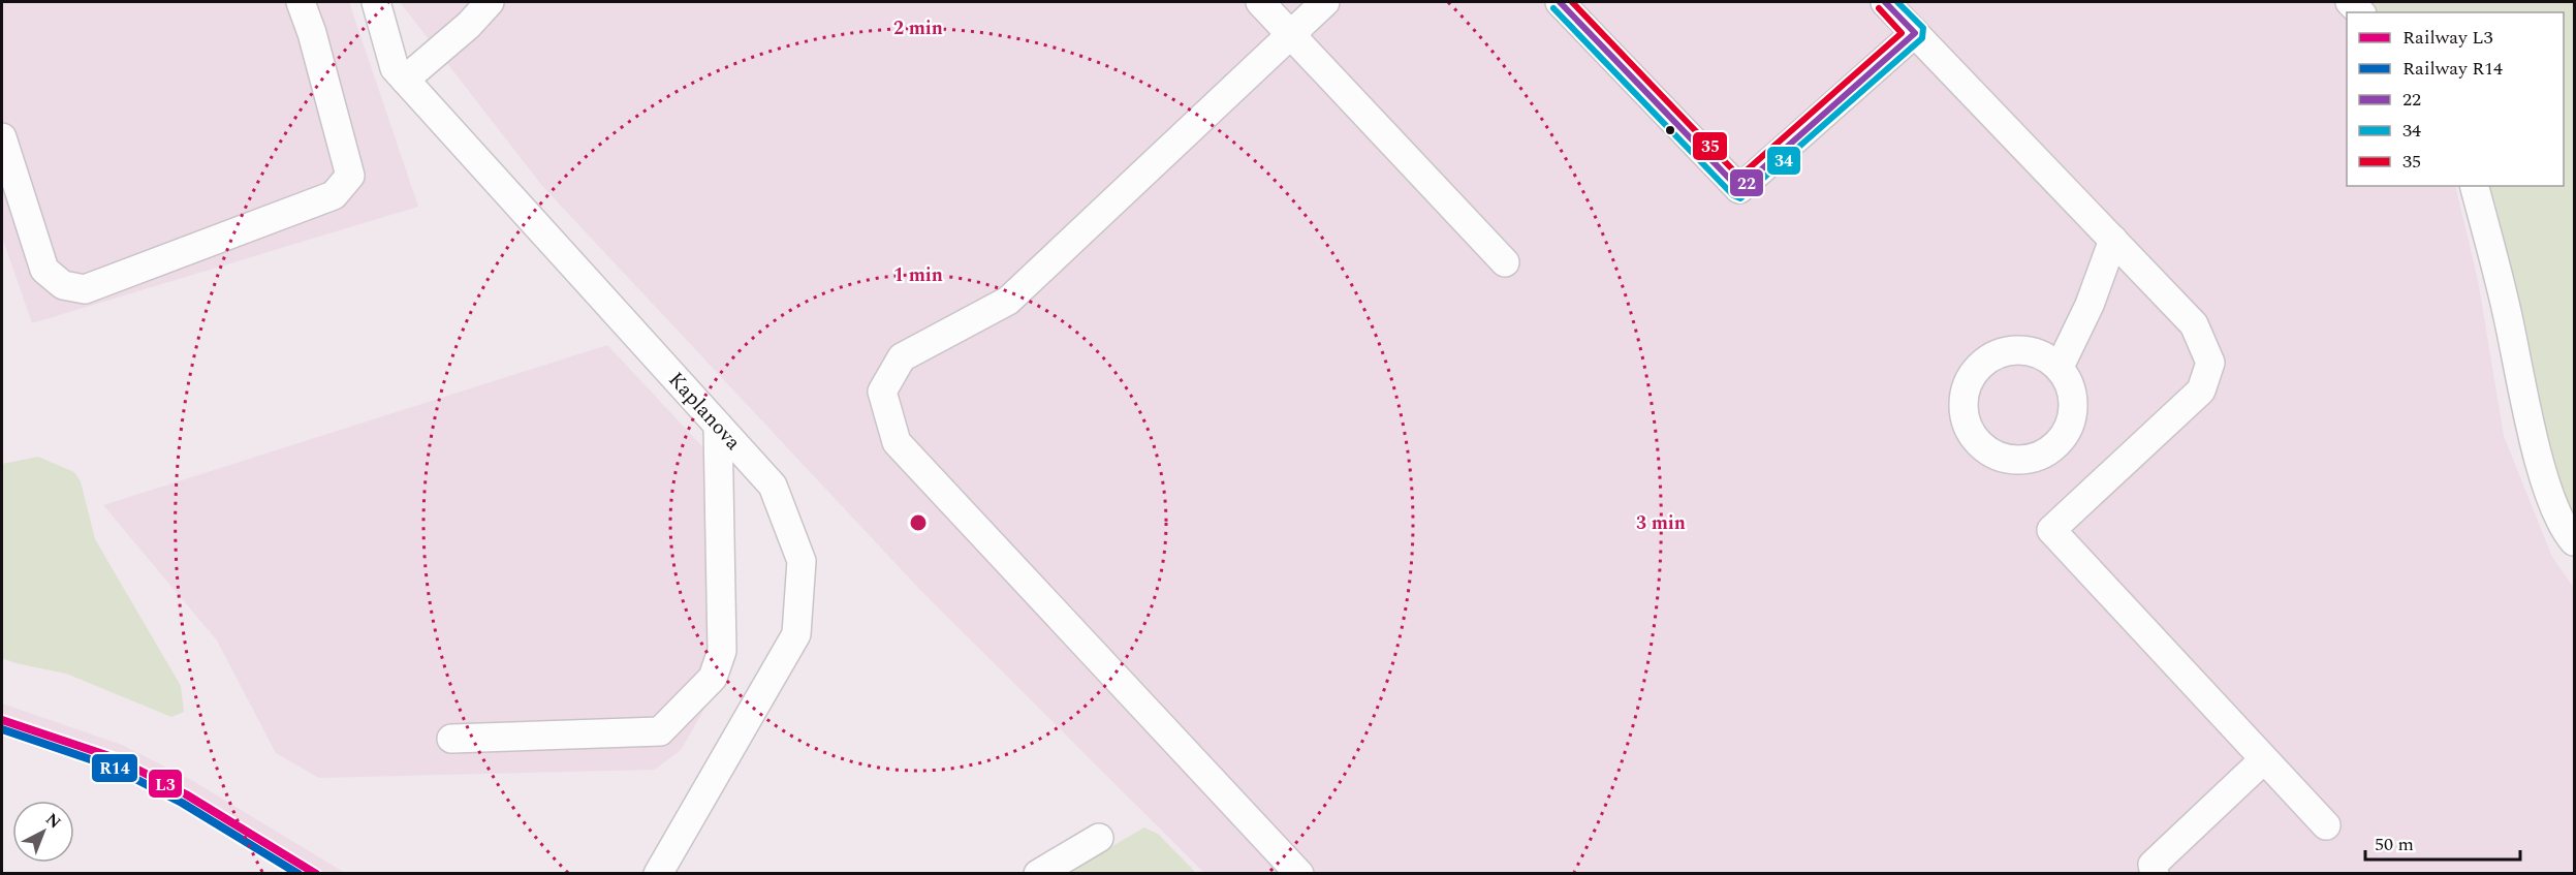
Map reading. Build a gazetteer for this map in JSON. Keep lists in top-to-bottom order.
{
  "streets": {
    "street": ["Kaplanova"]
  },
  "lines": [
    "transit line 22",
    "transit line 34",
    "transit line 35",
    "rail line L3",
    "rail line R14"
  ],
  "legend": [
    "Railway L3",
    "Railway R14",
    "22",
    "34",
    "35"
  ],
  "scale_bar": "50 m",
  "north": "top right",
  "rings": ["2 min", "1 min", "3 min"]
}
